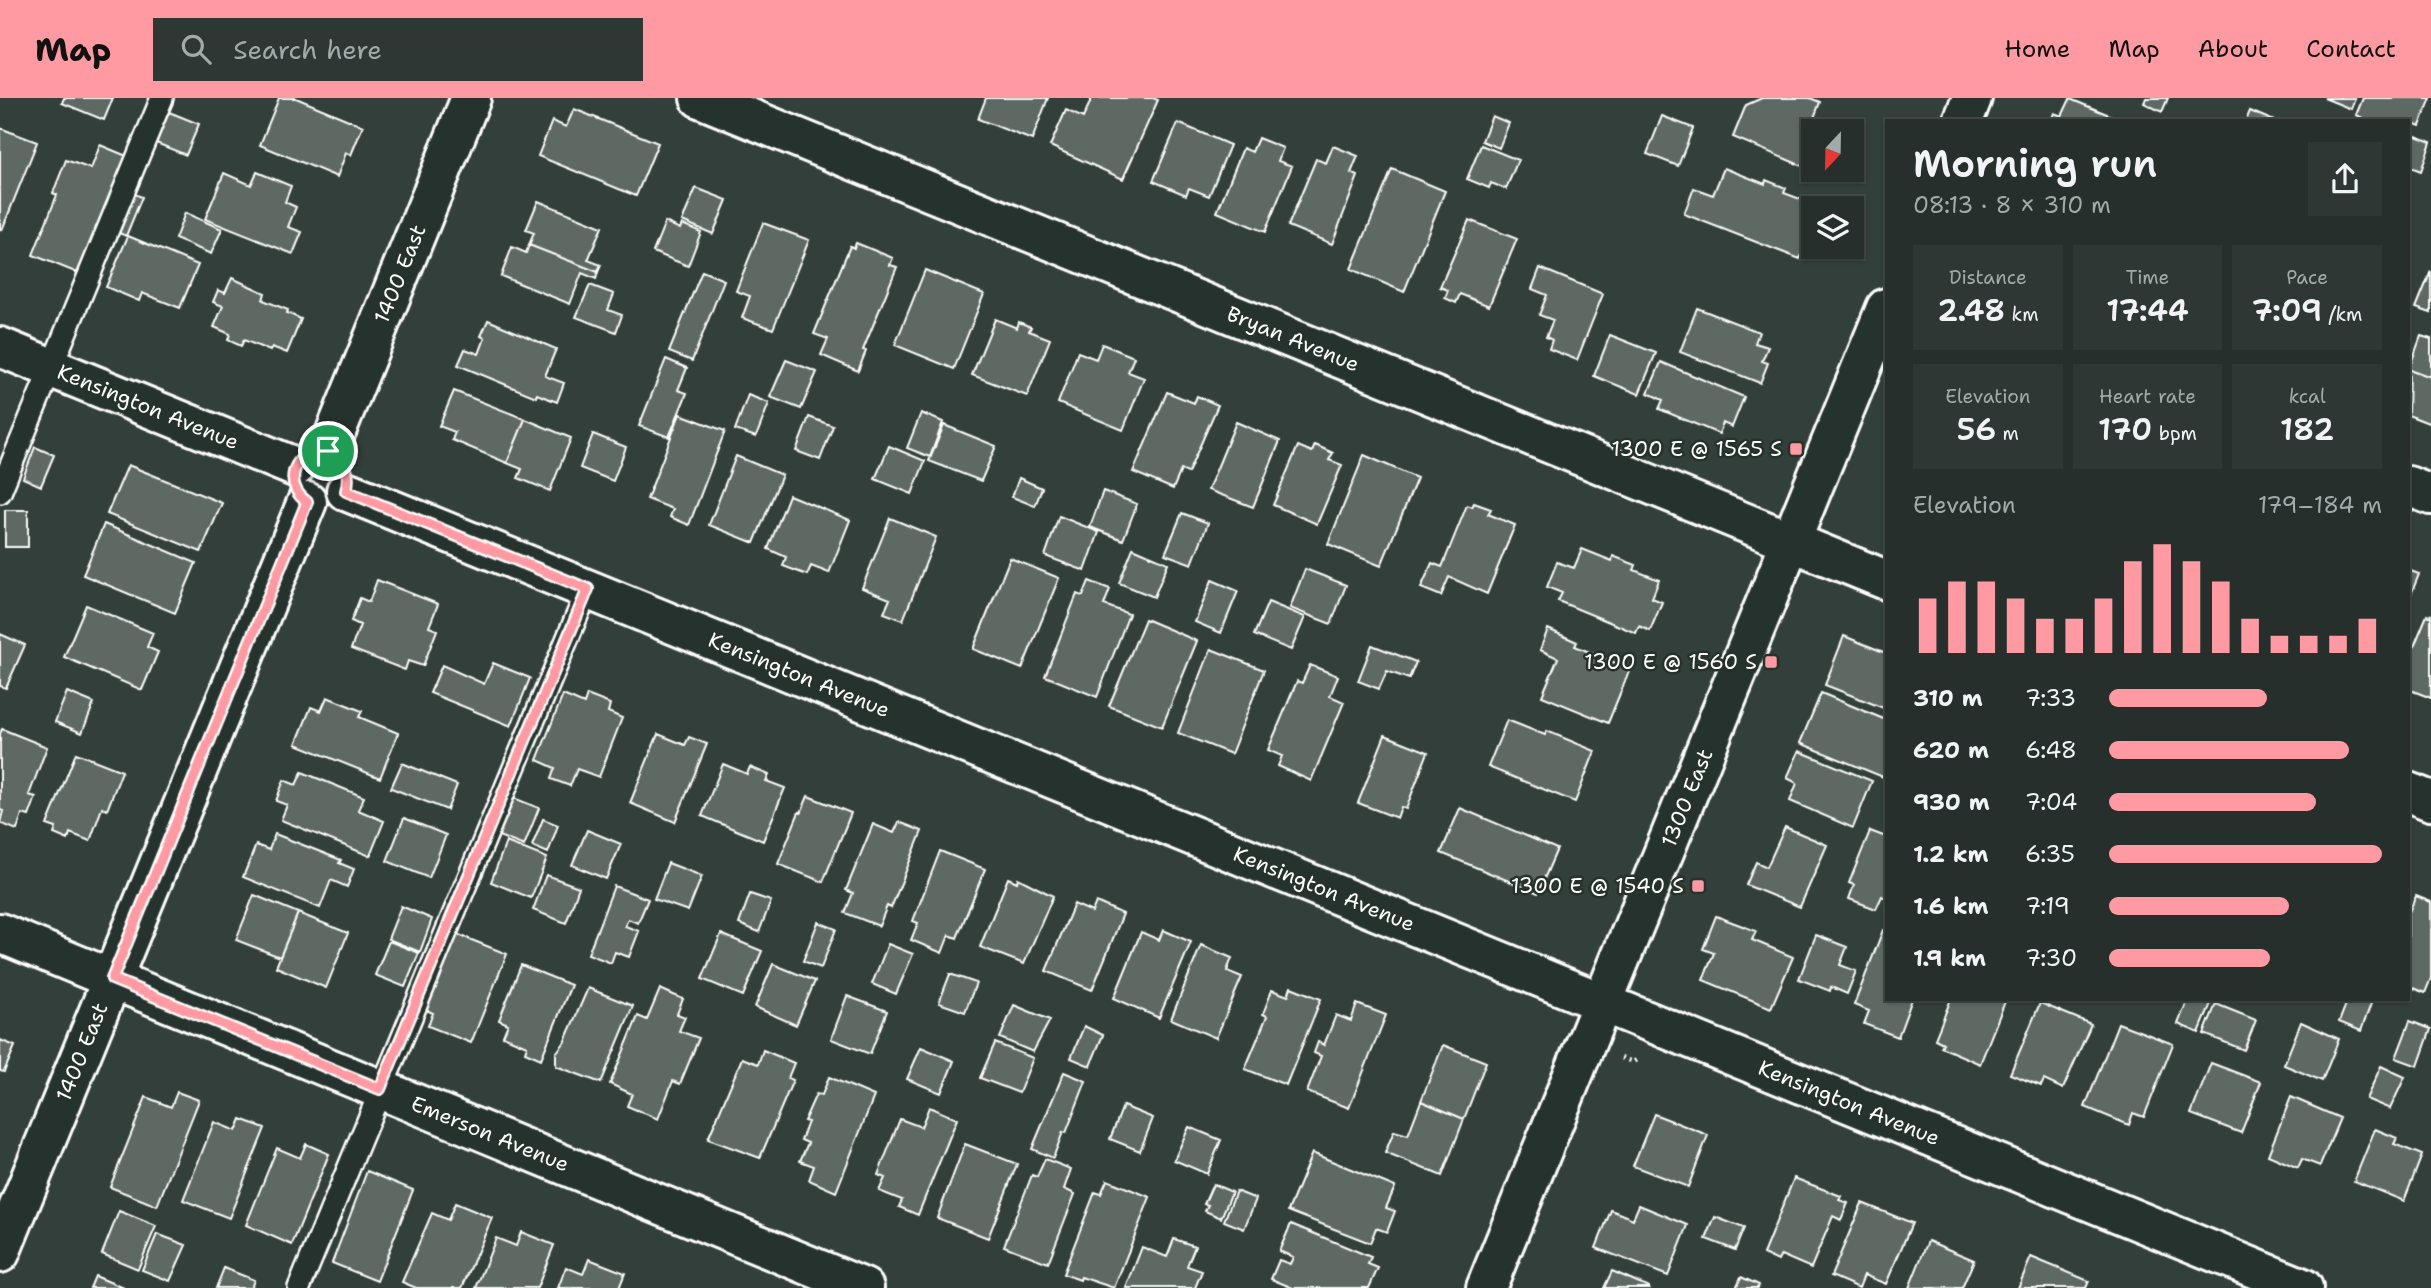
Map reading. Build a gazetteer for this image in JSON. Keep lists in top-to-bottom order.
{
  "streets": {
    "street": [
      "1400 East",
      "Bryan Avenue",
      "Kensington Avenue",
      "1300 East",
      "Emerson Avenue"
    ]
  },
  "crossings": [
    ["1400 East", "Kensington Avenue"],
    ["1400 East", "Emerson Avenue"],
    ["Bryan Avenue", "1300 East"],
    ["Kensington Avenue", "1300 East"]
  ],
  "places": {
    "transit": ["1300 E @ 1565 S", "1300 E @ 1560 S", "1300 E @ 1540 S"]
  },
  "north": "bottom",
  "page": {
    "header": "Map",
    "search": "Search here",
    "nav": [
      "Home",
      "Map",
      "About",
      "Contact"
    ],
    "heading": ["Morning run", "08:13 · 8 × 310 m"],
    "stats": [
      ["Distance", "2.48 km"],
      ["Time", "17:44"],
      ["Pace", "7:09 /km"],
      ["Elevation", "56 m"],
      ["Heart rate", "170 bpm"],
      ["kcal", "182"]
    ],
    "chart": ["Elevation", "179–184 m"],
    "list": [
      {
        "name": "310 m",
        "note": "7:33"
      },
      {
        "name": "620 m",
        "note": "6:48"
      },
      {
        "name": "930 m",
        "note": "7:04"
      },
      {
        "name": "1.2 km",
        "note": "6:35"
      },
      {
        "name": "1.6 km",
        "note": "7:19"
      },
      {
        "name": "1.9 km",
        "note": "7:30"
      }
    ]
  }
}
